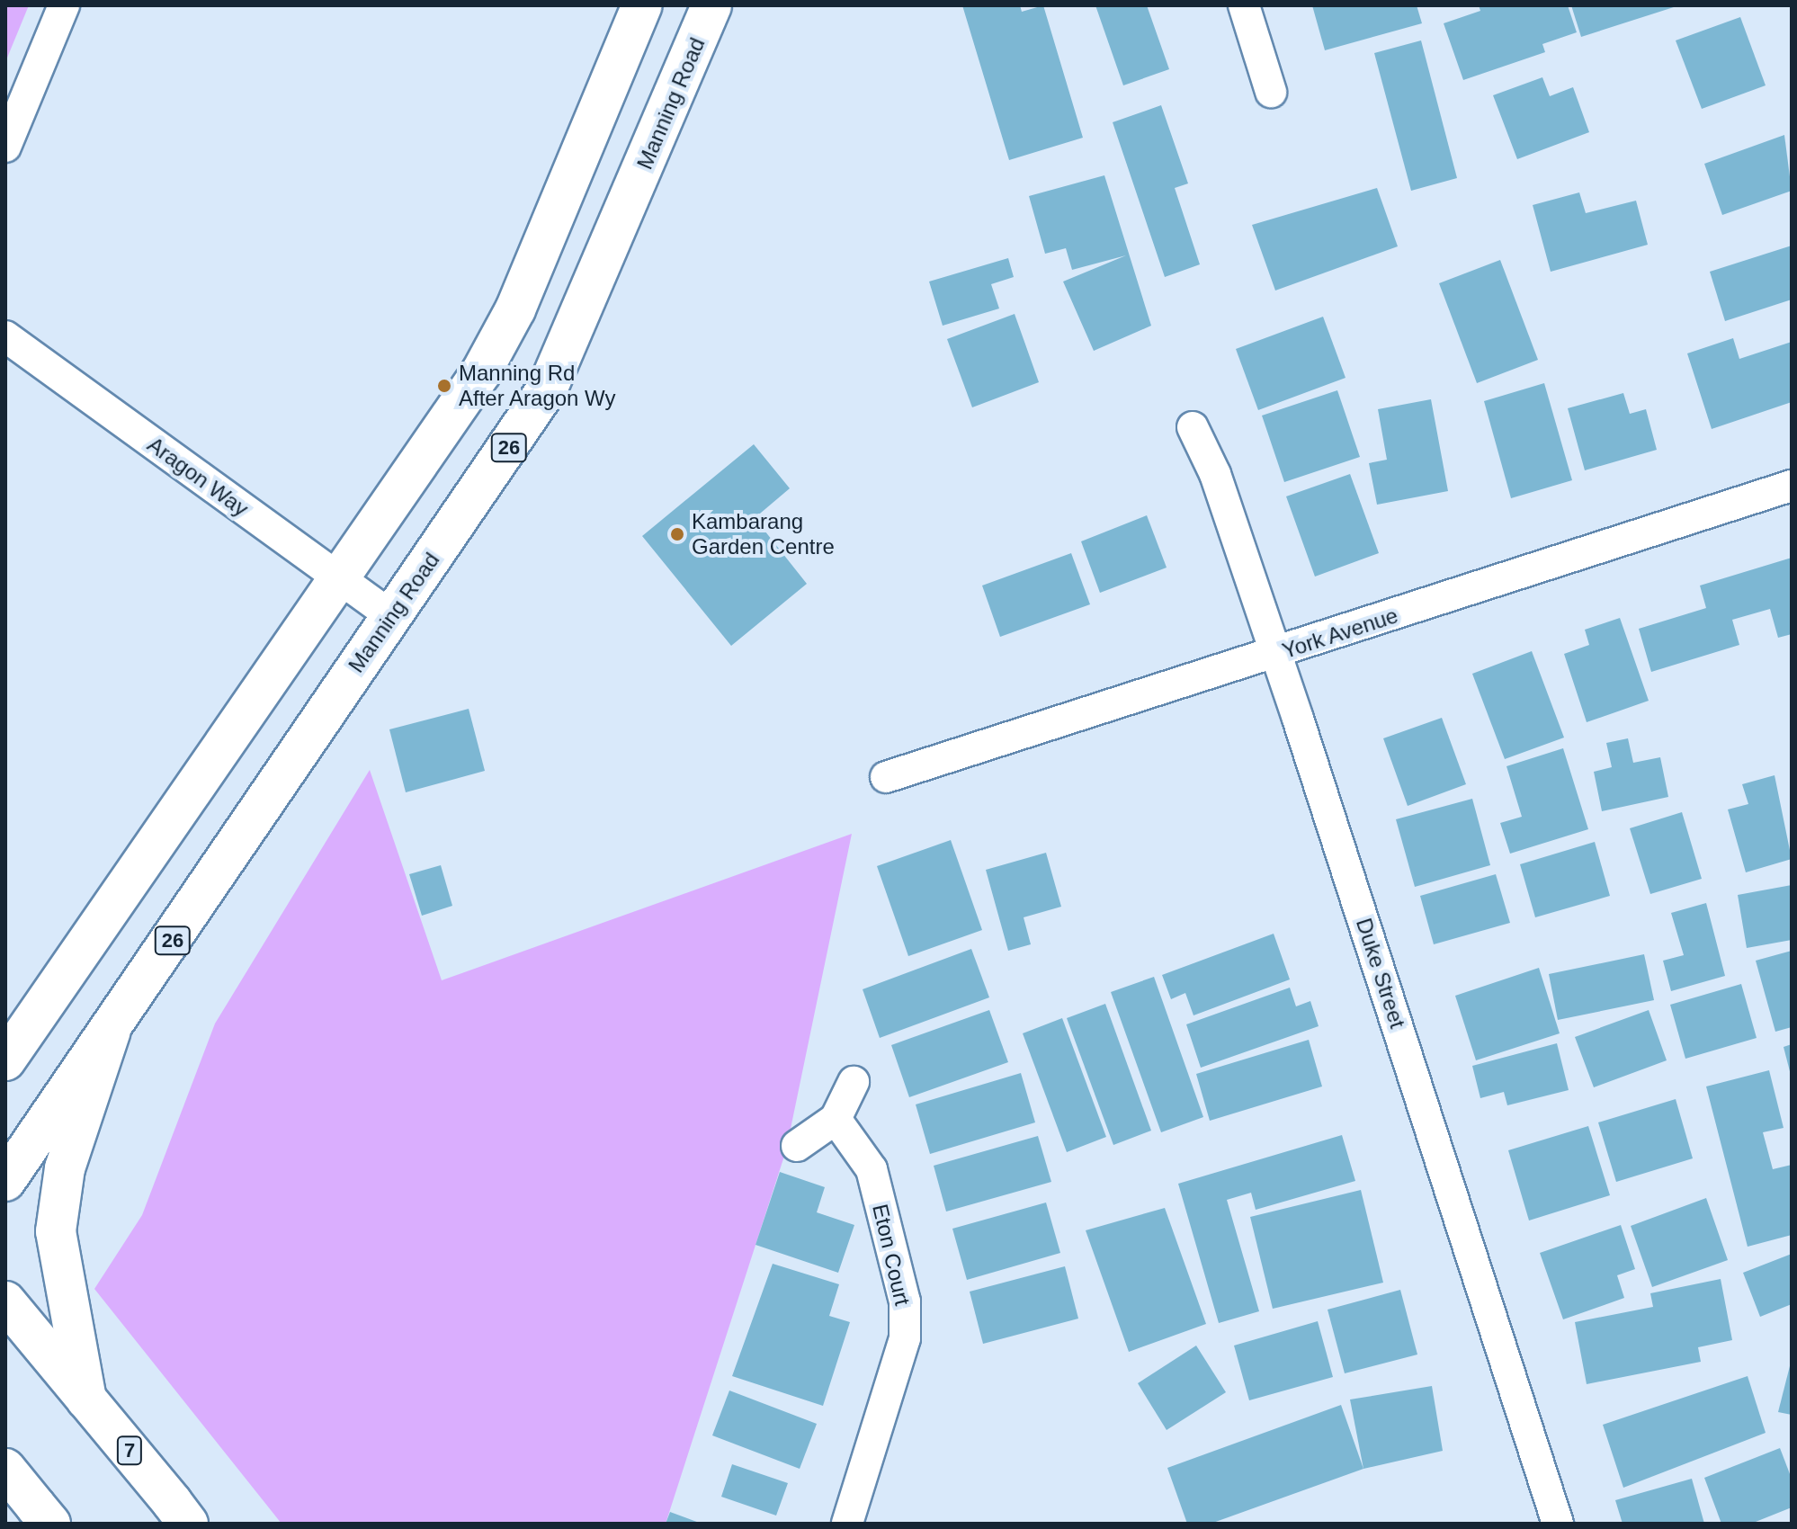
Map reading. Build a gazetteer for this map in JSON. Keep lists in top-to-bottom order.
{
  "streets": {
    "main road": ["Manning Road", "26", "7"],
    "street": [
      "Aragon Way",
      "York Avenue",
      "Duke Street",
      "Eton Court"
    ]
  },
  "crossings": [
    ["Manning Road", "Aragon Way"],
    ["York Avenue", "Duke Street"]
  ],
  "places": ["Manning Rd After Aragon Wy", "Kambarang Garden Centre"]
}
